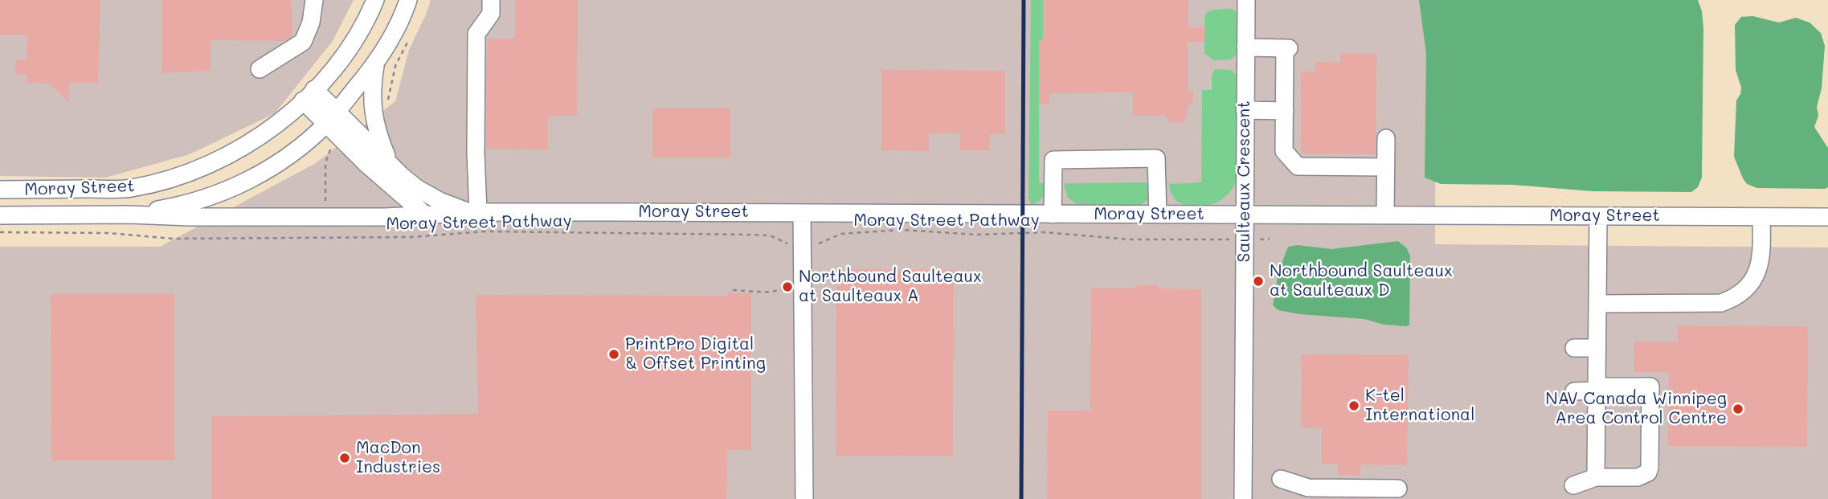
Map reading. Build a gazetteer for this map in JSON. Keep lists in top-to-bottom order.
{
  "streets": {
    "street": ["Saulteaux Crescent", "Moray Street"],
    "path": ["Moray Street Pathway"]
  },
  "crossings": [
    ["Saulteaux Crescent", "Moray Street"]
  ],
  "places": [
    "Northbound Saulteaux at Saulteaux D",
    "Northbound Saulteaux at Saulteaux A",
    "PrintPro Digital & Offset Printing",
    "K-tel International",
    "NAV Canada Winnipeg Area Control Centre",
    "MacDon Industries"
  ]
}
